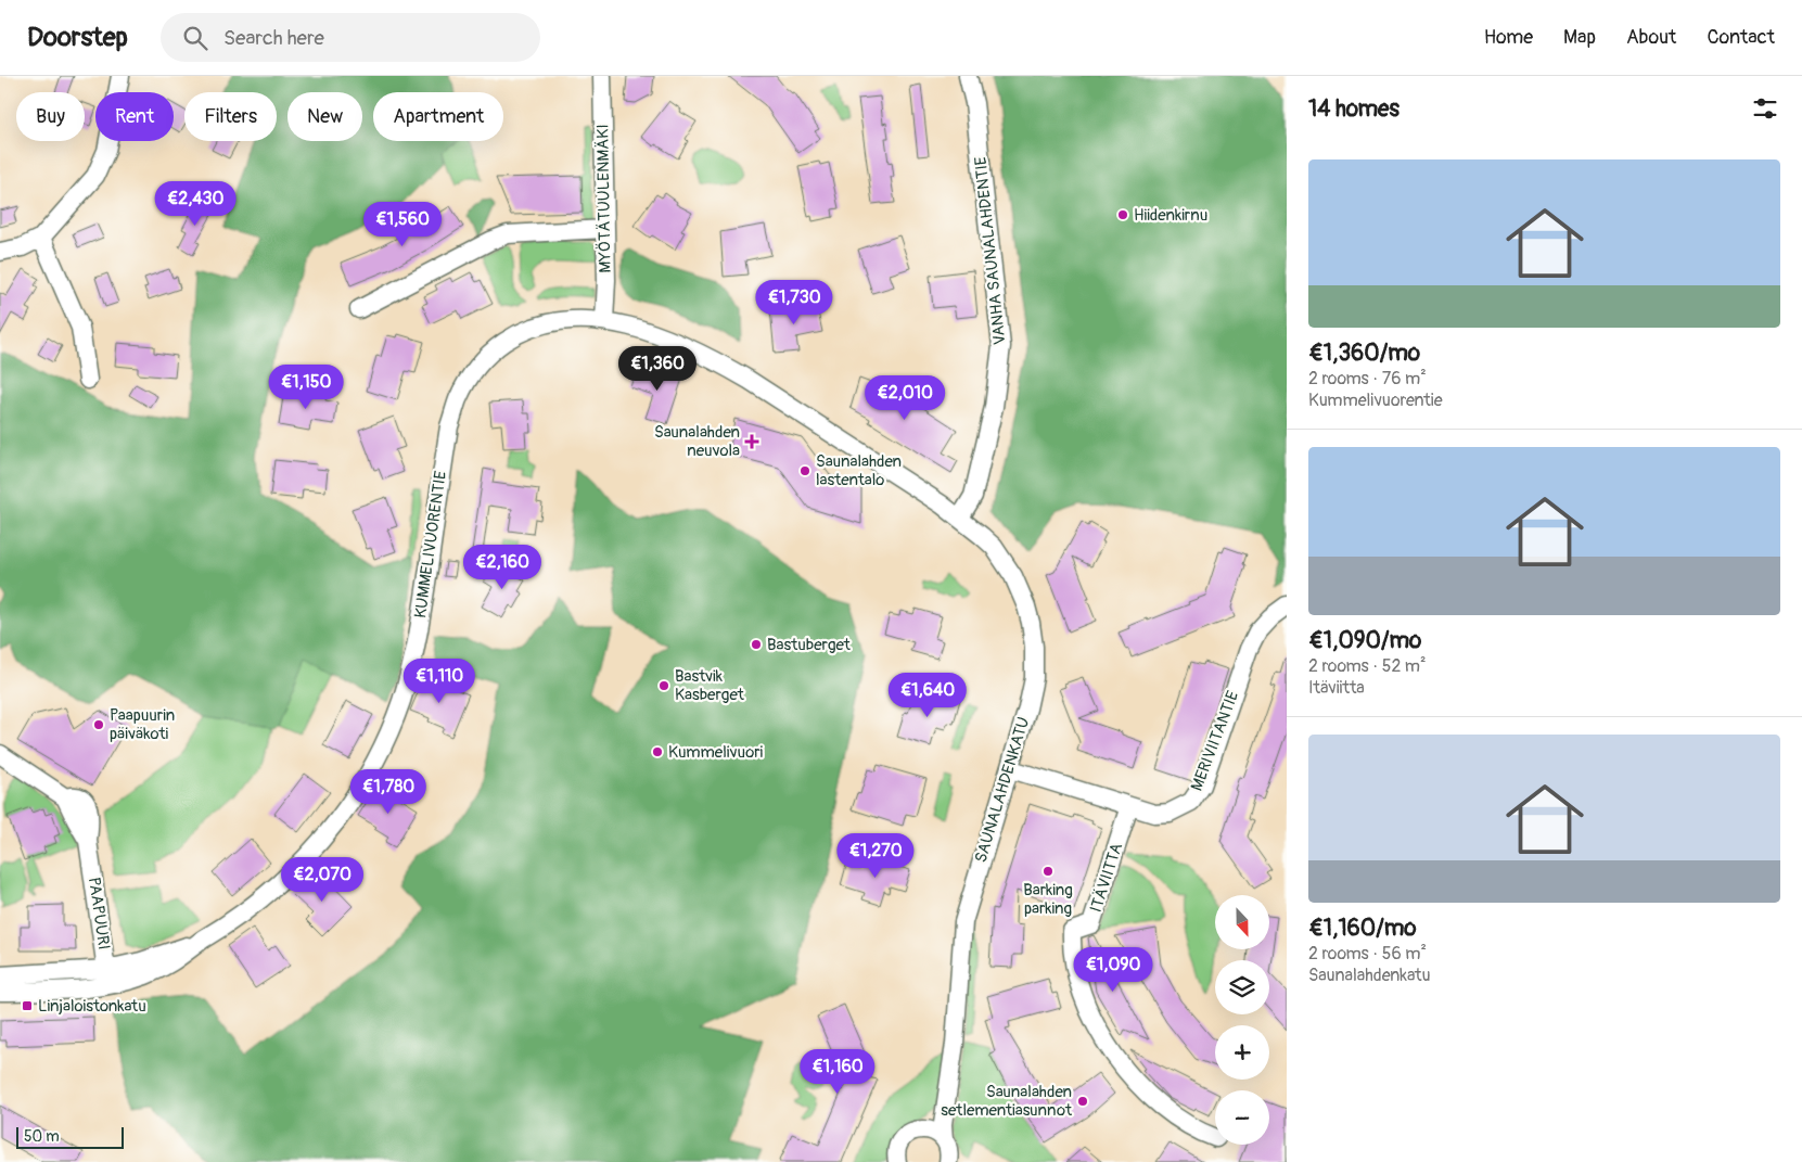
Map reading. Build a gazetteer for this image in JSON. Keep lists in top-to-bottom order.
{
  "streets": {
    "street": [
      "MYÖTÄTUULENMÄKI",
      "VANHA SAUNALAHDENTIE",
      "KUMMELIVUORENTIE",
      "MERIVIITANTIE",
      "SAUNALAHDENKATU",
      "ITÄVIITTA",
      "PAAPUURI"
    ]
  },
  "crossings": [
    ["MYÖTÄTUULENMÄKI", "KUMMELIVUORENTIE"],
    ["VANHA SAUNALAHDENTIE", "KUMMELIVUORENTIE"],
    ["VANHA SAUNALAHDENTIE", "SAUNALAHDENKATU"],
    ["KUMMELIVUORENTIE", "SAUNALAHDENKATU"],
    ["KUMMELIVUORENTIE", "PAAPUURI"],
    ["MERIVIITANTIE", "SAUNALAHDENKATU"],
    ["MERIVIITANTIE", "ITÄVIITTA"]
  ],
  "places": {
    "other": [
      "Hiidenkirnu",
      "Saunalahden lastentalo",
      "Bastuberget",
      "Bastvik Kasberget",
      "Paapuurin päiväkoti",
      "Kummelivuori",
      "Barking parking",
      "Saunalahden setlementiasunnot"
    ],
    "health": ["Saunalahden neuvola"],
    "transit": ["Linjaloistonkatu"]
  },
  "scale_bar": "50 m",
  "north": "bottom",
  "page": {
    "header": "Doorstep",
    "search": "Search here",
    "nav": [
      "Home",
      "Map",
      "About",
      "Contact"
    ],
    "heading": "14 homes",
    "chip": [
      "Buy",
      "Rent",
      "Filters",
      "New",
      "Apartment"
    ],
    "list": [
      {
        "name": "€1,360/mo",
        "note": "2 rooms · 76 m² · Kummelivuorentie"
      },
      {
        "name": "€1,090/mo",
        "note": "2 rooms · 52 m² · Itäviitta"
      },
      {
        "name": "€1,160/mo",
        "note": "2 rooms · 56 m² · Saunalahdenkatu"
      }
    ],
    "price": [
      "€2,430",
      "€1,560",
      "€1,730",
      "€1,360",
      "€1,150",
      "€2,010",
      "€2,160",
      "€1,110",
      "€1,640",
      "€1,780",
      "€1,270",
      "€2,070",
      "€1,090",
      "€1,160"
    ],
    "map_buttons": ["+", "−"],
    "scale": "50 m"
  }
}
